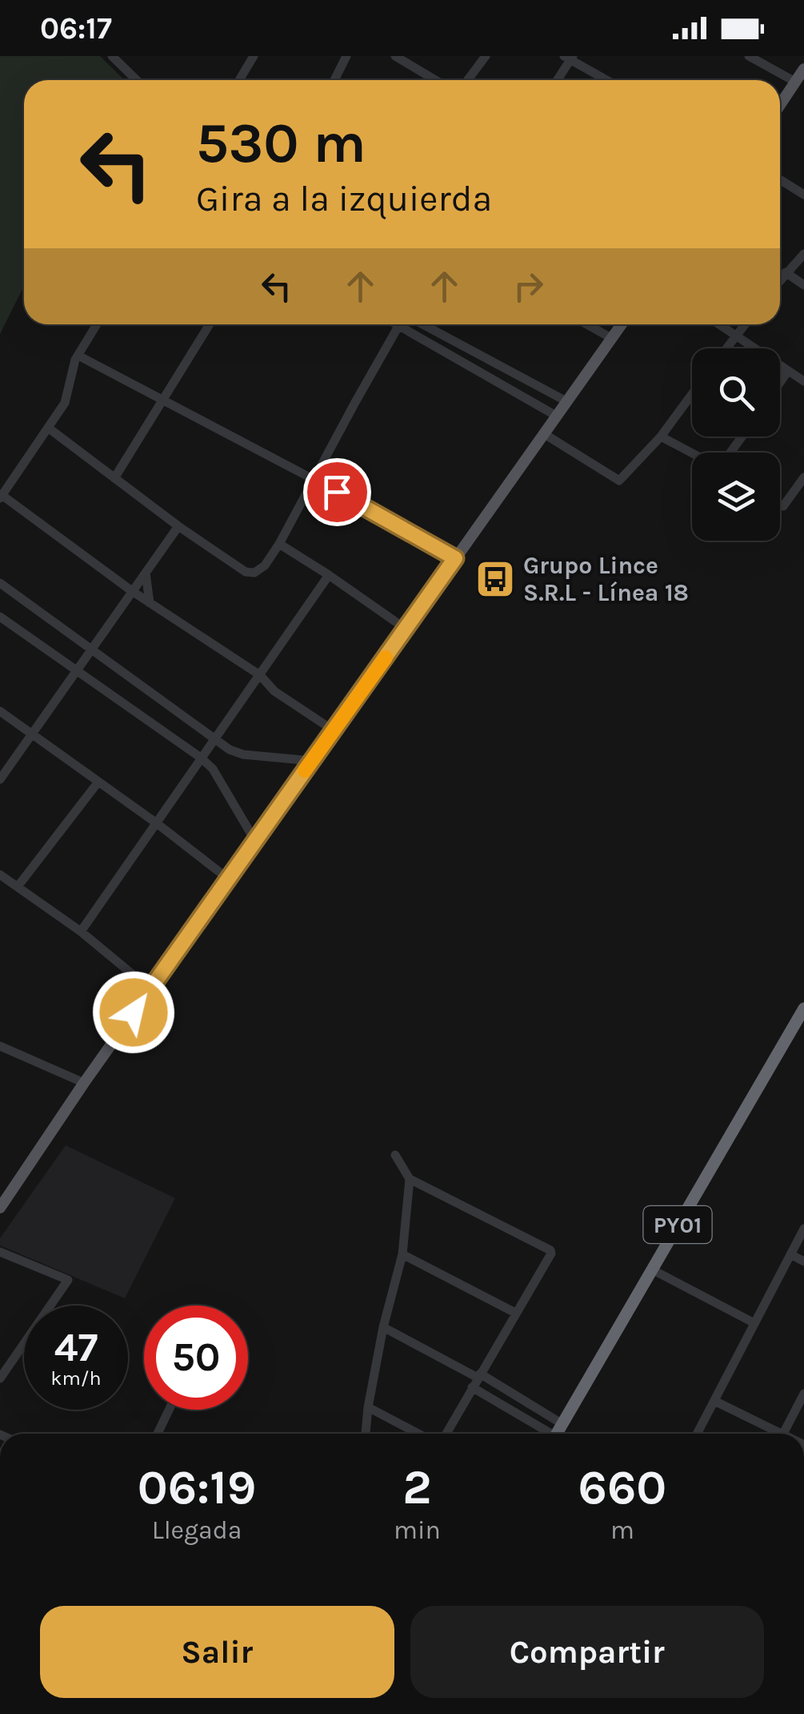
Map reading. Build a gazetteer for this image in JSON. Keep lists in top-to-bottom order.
{
  "streets": {
    "highway": ["PY01"]
  },
  "places": {
    "bus stop": ["Grupo Lince S.R.L - Línea 18"]
  },
  "page": {
    "status": "06:17",
    "turn": ["530 m", "Gira a la izquierda"],
    "speed": "47 km/h",
    "limit": "50",
    "eta": [
      "06:19",
      "Llegada",
      "2",
      "min",
      "660",
      "m"
    ],
    "buttons": ["Salir", "Compartir"]
  }
}
